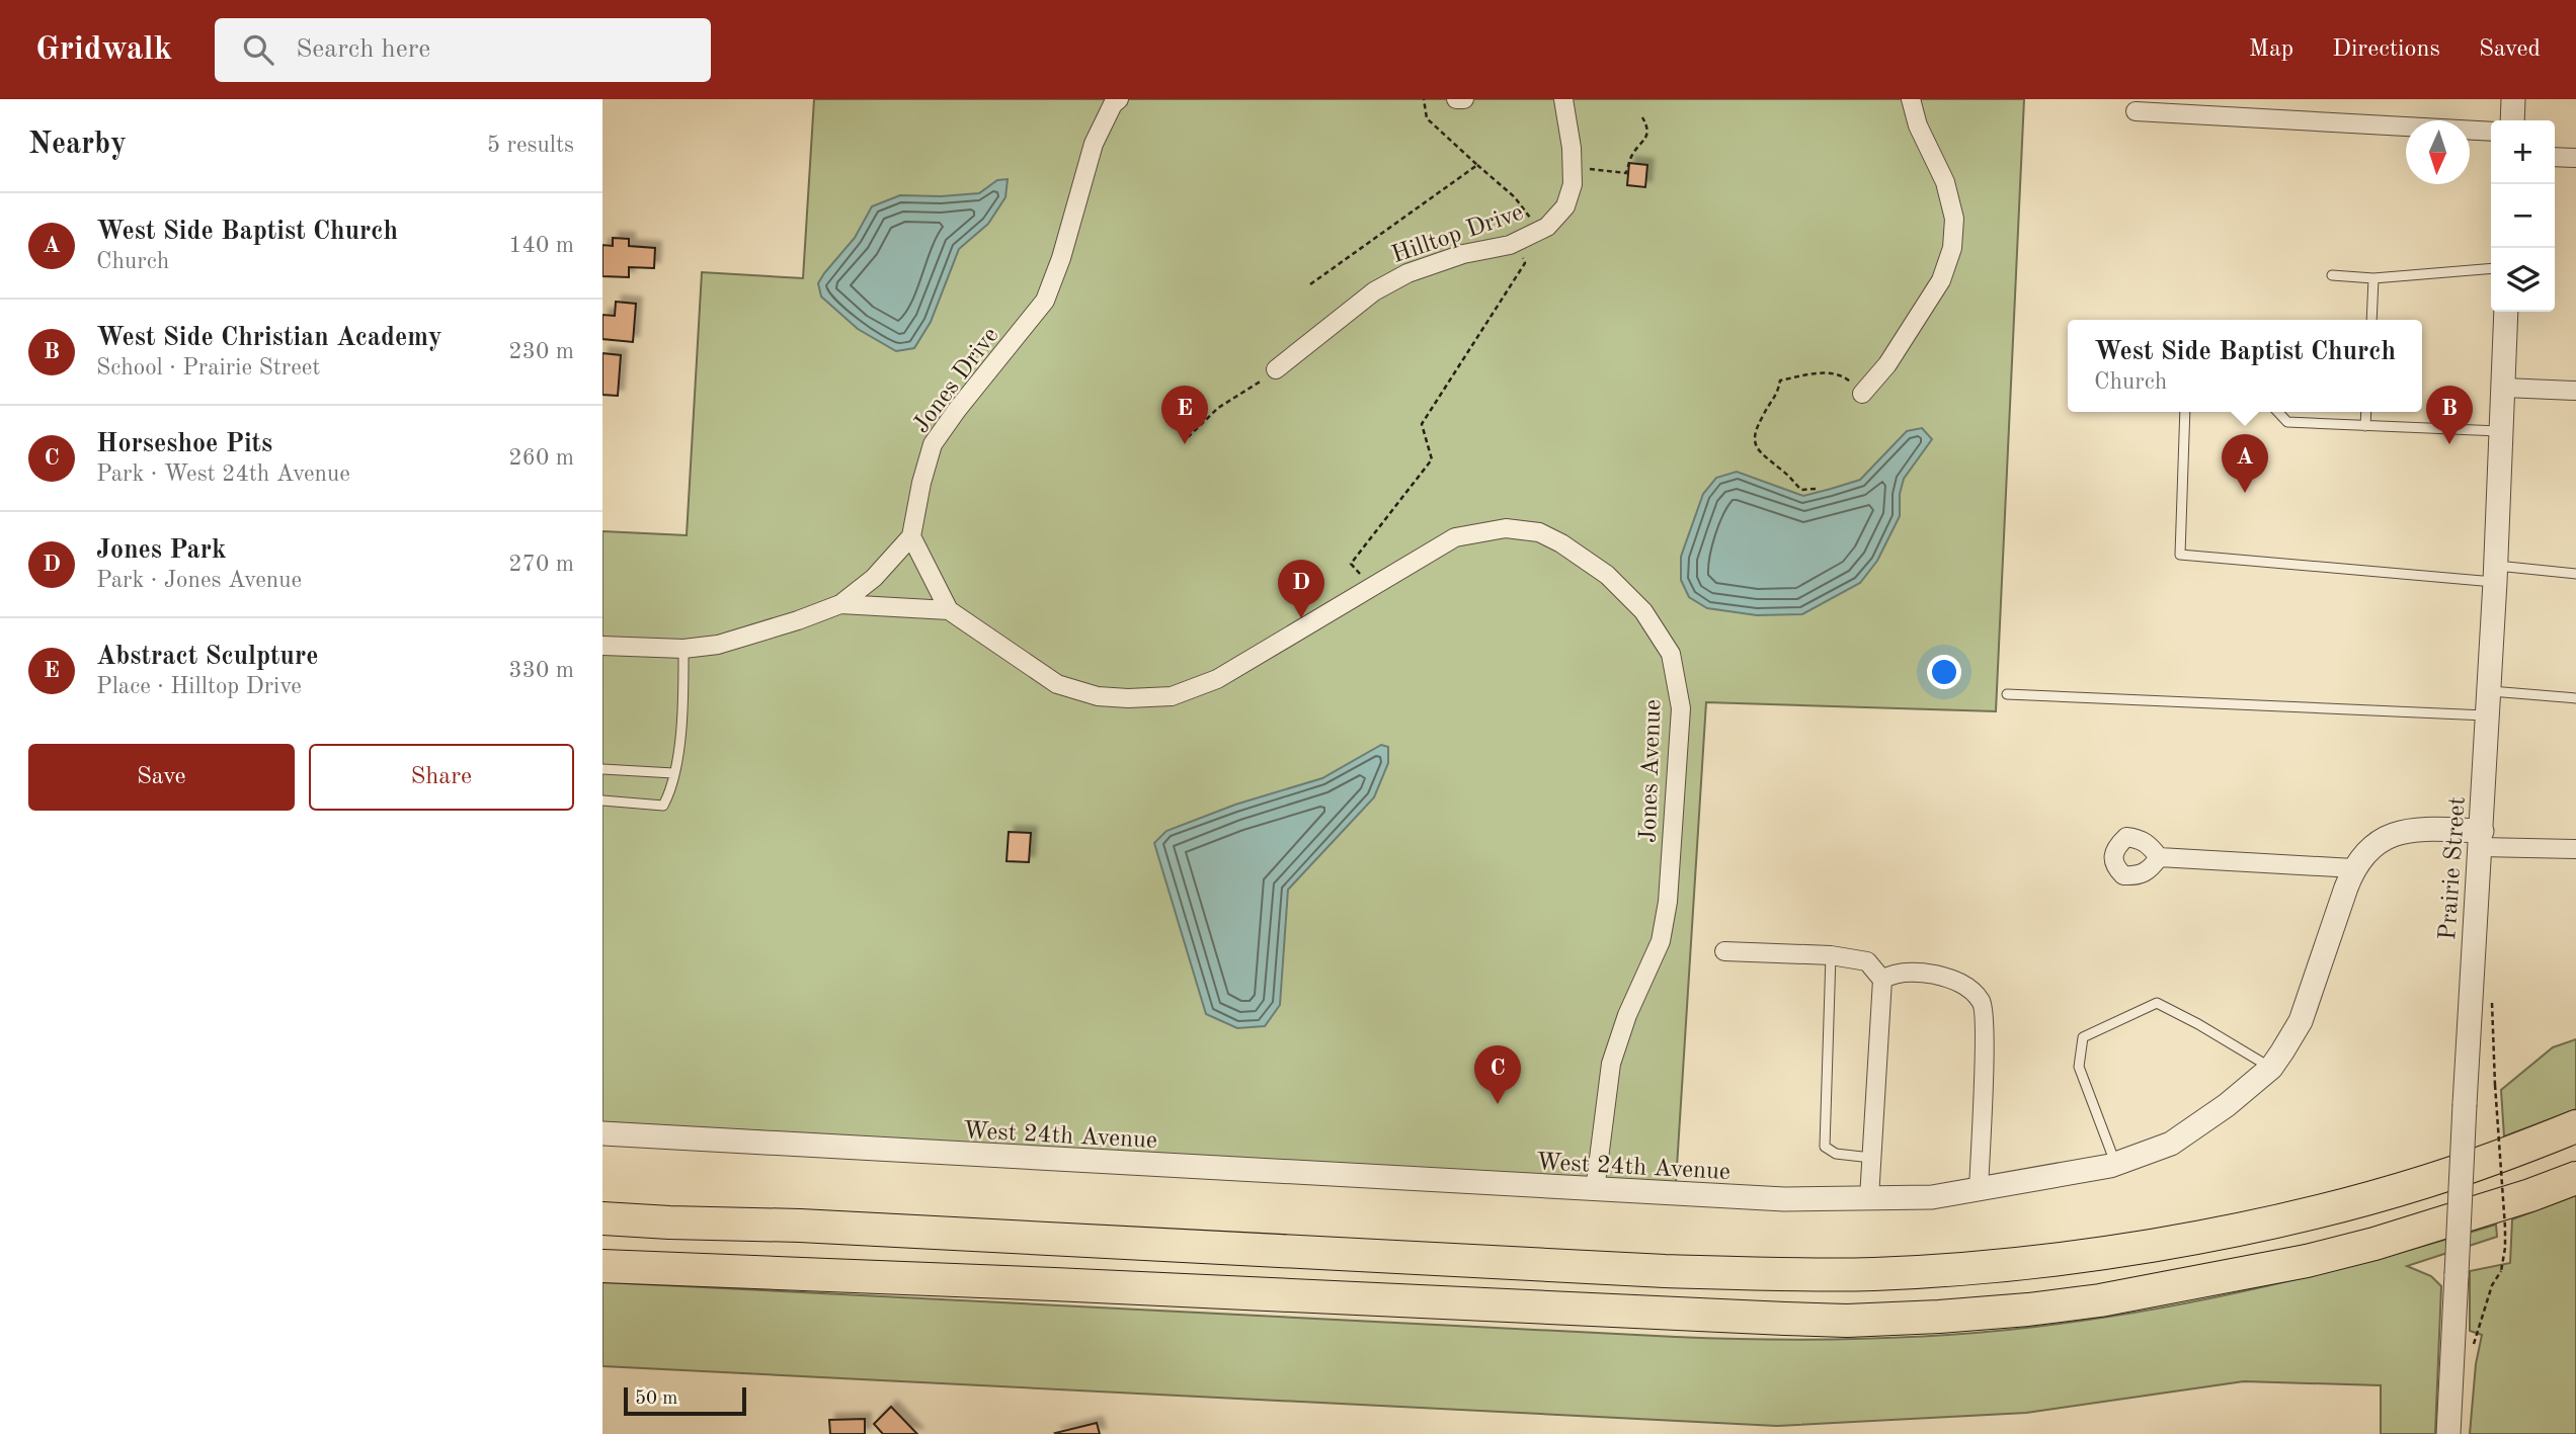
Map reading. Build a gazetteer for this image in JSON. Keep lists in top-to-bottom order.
{
  "streets": {
    "street": [
      "Hilltop Drive",
      "Jones Drive",
      "Jones Avenue",
      "Prairie Street",
      "West 24th Avenue"
    ]
  },
  "crossings": [
    ["Jones Avenue", "West 24th Avenue"],
    ["Prairie Street", "West 24th Avenue"]
  ],
  "scale_bar": "50 m",
  "north": "bottom",
  "page": {
    "header": "Gridwalk",
    "search": "Search here",
    "nav": ["Map", "Directions", "Saved"],
    "heading": ["Nearby", "5 results"],
    "map_buttons": ["+", "−"],
    "list": [
      {
        "mark": "A",
        "name": "West Side Baptist Church",
        "note": "Church",
        "value": "140 m"
      },
      {
        "mark": "B",
        "name": "West Side Christian Academy",
        "note": "School · Prairie Street",
        "value": "230 m"
      },
      {
        "mark": "C",
        "name": "Horseshoe Pits",
        "note": "Park · West 24th Avenue",
        "value": "260 m"
      },
      {
        "mark": "D",
        "name": "Jones Park",
        "note": "Park · Jones Avenue",
        "value": "270 m"
      },
      {
        "mark": "E",
        "name": "Abstract Sculpture",
        "note": "Place · Hilltop Drive",
        "value": "330 m"
      }
    ],
    "popup": ["West Side Baptist Church", "Church"],
    "pins": [
      "B",
      "E",
      "A",
      "D",
      "C"
    ],
    "buttons": ["Save", "Share"],
    "scale": "50 m"
  }
}
